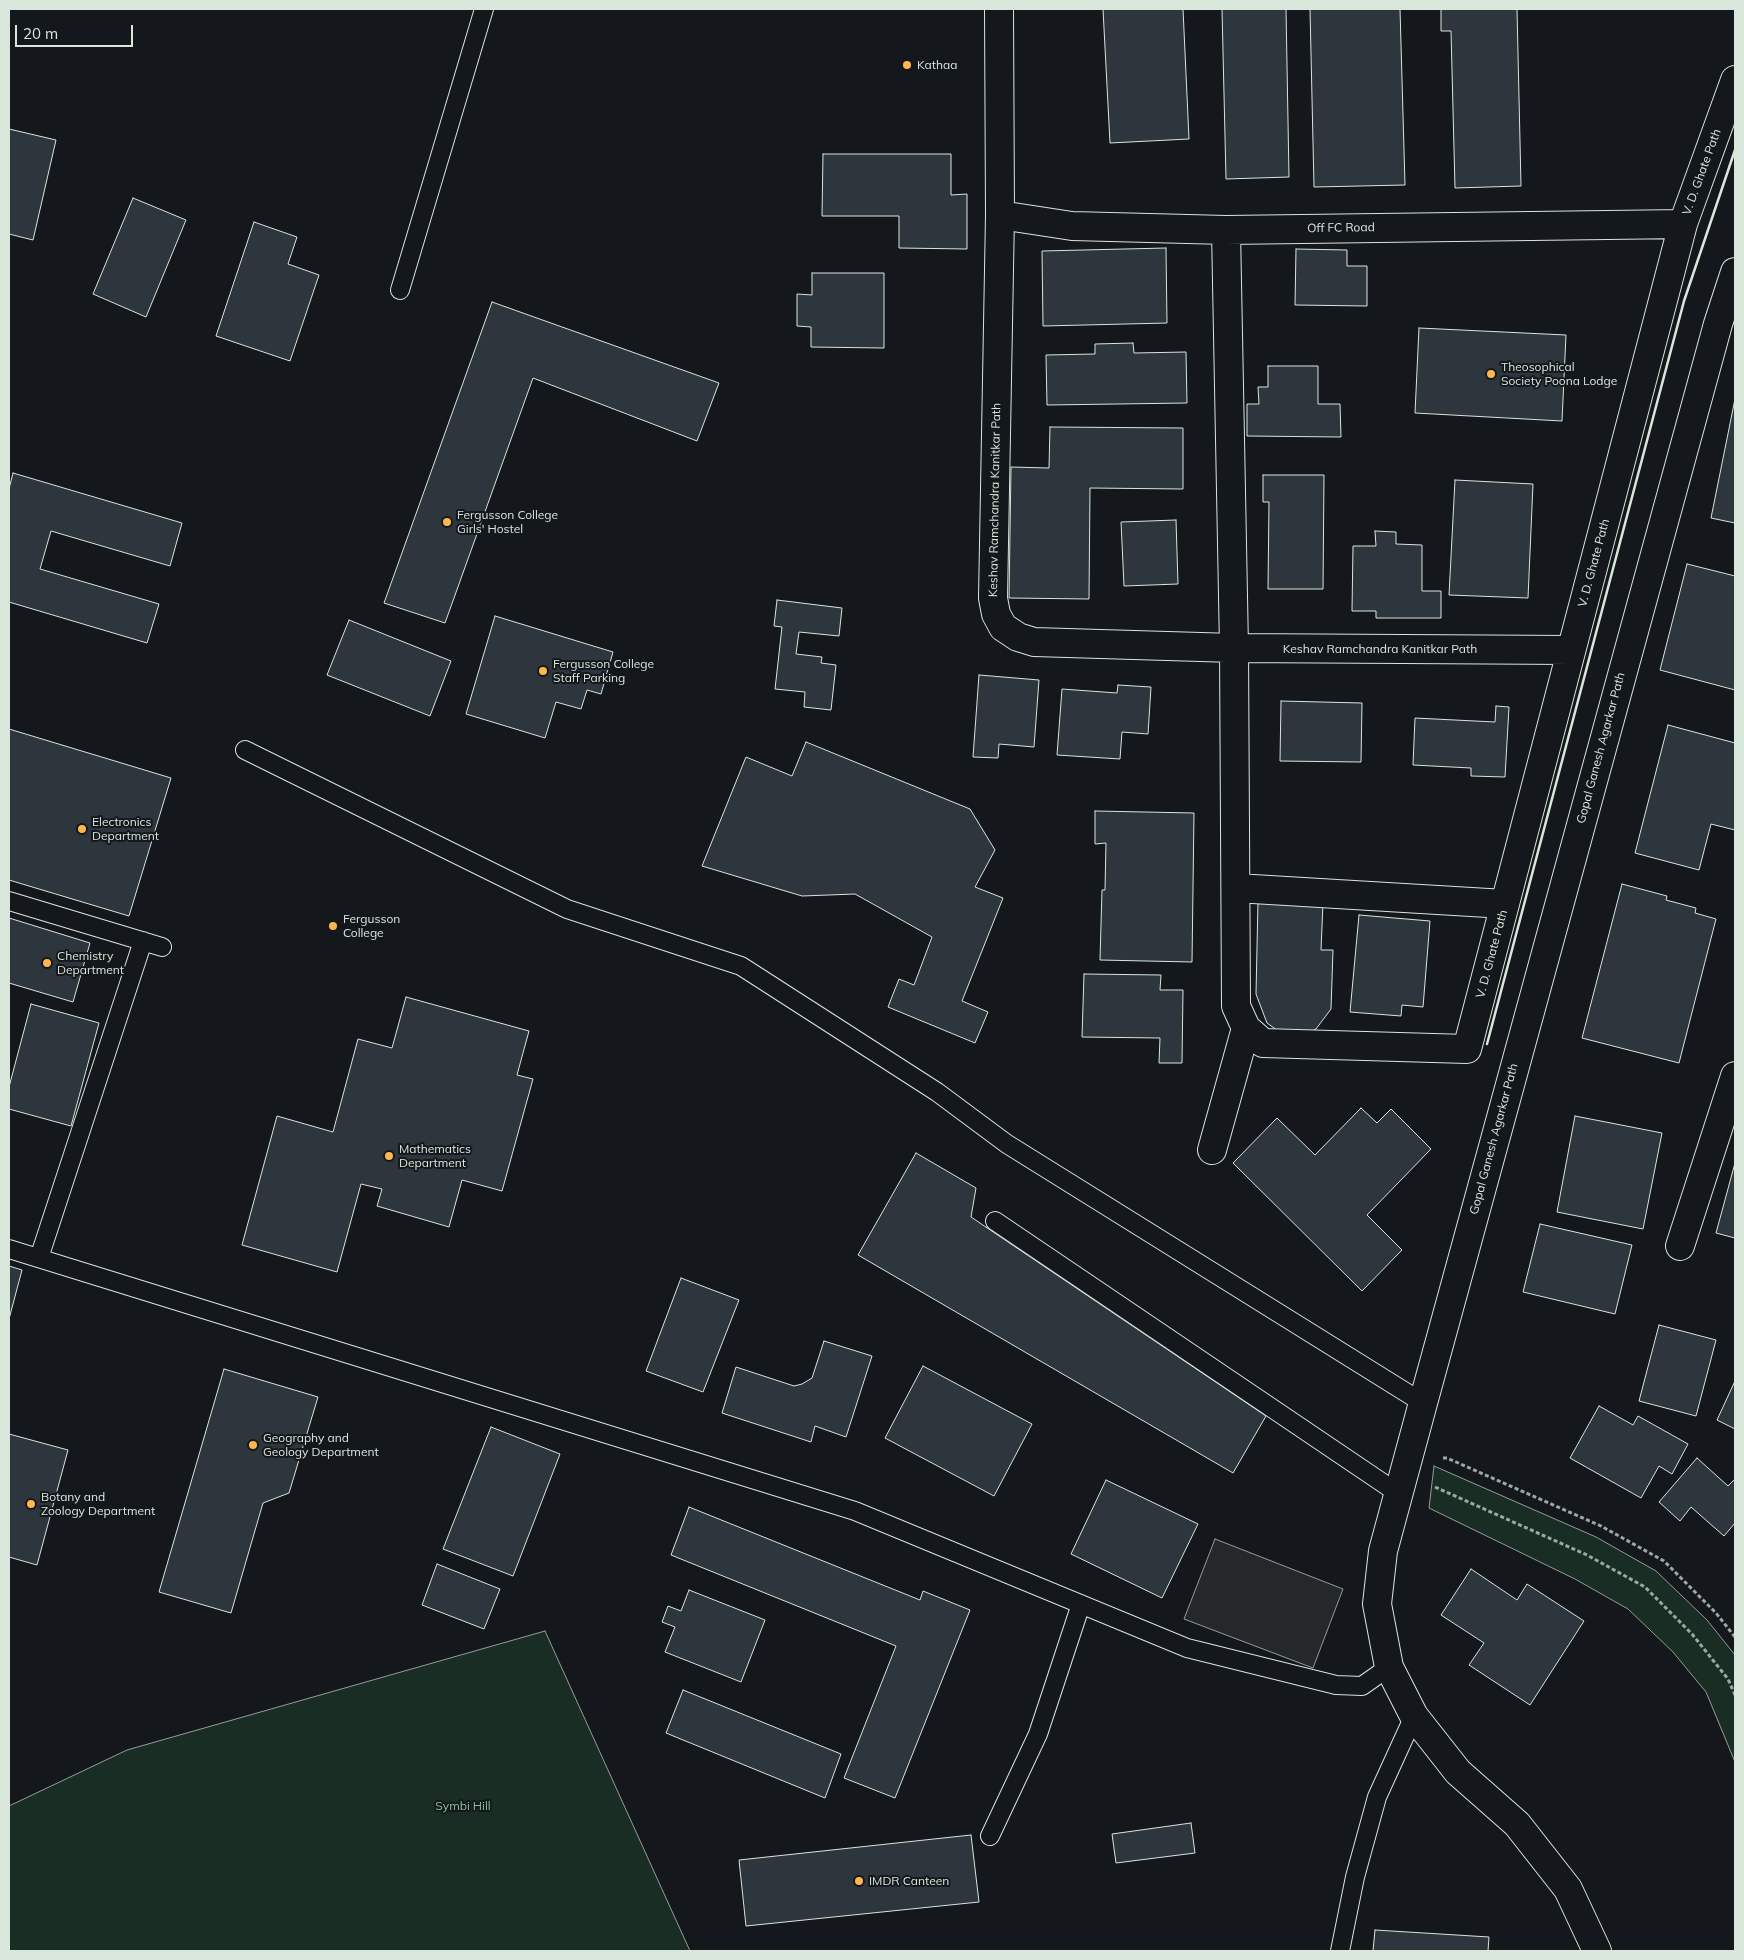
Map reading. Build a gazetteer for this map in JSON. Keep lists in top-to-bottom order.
{
  "streets": {
    "street": [
      "V. D. Ghate Path",
      "Off FC Road",
      "Keshav Ramchandra Kanitkar Path",
      "Gopal Ganesh Agarkar Path"
    ]
  },
  "crossings": [
    ["V. D. Ghate Path", "Off FC Road"],
    ["V. D. Ghate Path", "Keshav Ramchandra Kanitkar Path"],
    ["Off FC Road", "Keshav Ramchandra Kanitkar Path"]
  ],
  "parks": ["Symbi Hill"],
  "places": [
    "Kathaa",
    "Theosophical Society Poona Lodge",
    "Fergusson College Girls' Hostel",
    "Fergusson College Staff Parking",
    "Electronics Department",
    "Fergusson College",
    "Chemistry Department",
    "Mathematics Department",
    "Geography and Geology Department",
    "Botany and Zoology Department",
    "IMDR Canteen"
  ],
  "scale_bar": "20 m"
}
